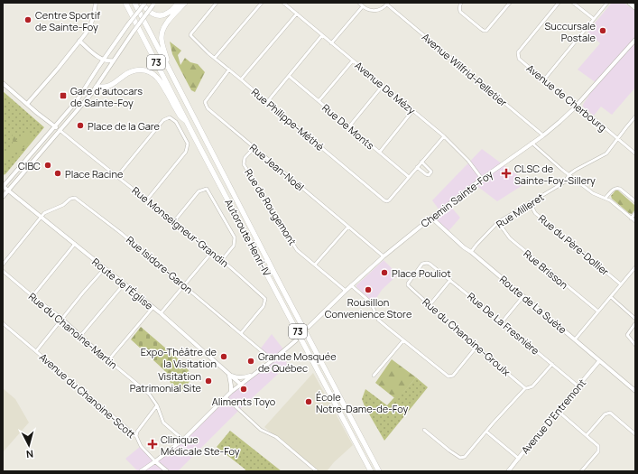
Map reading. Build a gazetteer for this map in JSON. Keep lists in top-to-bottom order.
{
  "streets": {
    "highway": ["73", "Autoroute Henri-IV"],
    "main road": [
      "Chemin Sainte-Foy",
      "Route de l'Église",
      "Route de La Suète",
      "Avenue du Chanoine-Scott",
      "Avenue D'Entremont"
    ],
    "street": [
      "Avenue Wilfrid-Pelletier",
      "Avenue De Mézy",
      "Avenue de Cherbourg",
      "Rue Philippe-Méthé",
      "Rue De Monts",
      "Rue Jean-Noël",
      "Rue de Rougemont",
      "Rue Milleret",
      "Rue Monseigneur-Grandin",
      "Rue du Père-Dollier",
      "Rue Isidore-Garon",
      "Rue Brisson",
      "Rue De La Fresnière",
      "Rue du Chanoine-Martin",
      "Rue du Chanoine-Groulx"
    ]
  },
  "crossings": [
    ["Avenue Wilfrid-Pelletier", "Chemin Sainte-Foy"],
    ["Avenue De Mézy", "Chemin Sainte-Foy"],
    ["Avenue de Cherbourg", "Chemin Sainte-Foy"],
    ["Avenue de Cherbourg", "Rue Milleret"],
    ["Rue Philippe-Méthé", "Rue De Monts"],
    ["Rue Philippe-Méthé", "Rue Jean-Noël"],
    ["Rue Jean-Noël", "Chemin Sainte-Foy"],
    ["Rue Jean-Noël", "Rue de Rougemont"],
    ["Chemin Sainte-Foy", "Rue de Rougemont"],
    ["Chemin Sainte-Foy", "Route de La Suète"],
    ["Rue Milleret", "Rue du Père-Dollier"],
    ["Rue Milleret", "Rue Brisson"],
    ["Rue Milleret", "Route de La Suète"],
    ["Rue Monseigneur-Grandin", "Rue Isidore-Garon"],
    ["Rue Isidore-Garon", "Route de l'Église"],
    ["Route de La Suète", "Avenue D'Entremont"],
    ["Rue De La Fresnière", "Rue du Chanoine-Groulx"],
    ["Rue De La Fresnière", "Avenue D'Entremont"]
  ],
  "places": {
    "other": [
      "Centre Sportif de Sainte-Foy",
      "Succursale Postale",
      "Place de la Gare",
      "CIBC",
      "Place Racine",
      "Place Pouliot",
      "Rousillon Convenience Store",
      "Expo-Théâtre de la Visitation",
      "Grande Mosquée de Québec",
      "Visitation Patrimonial Site",
      "Aliments Toyo",
      "École Notre-Dame-de-Foy"
    ],
    "transit": ["Gare d'autocars de Sainte-Foy"],
    "health": ["CLSC de Sainte-Foy-Sillery", "Clinique Médicale Ste-Foy"]
  },
  "north": "bottom"
}
